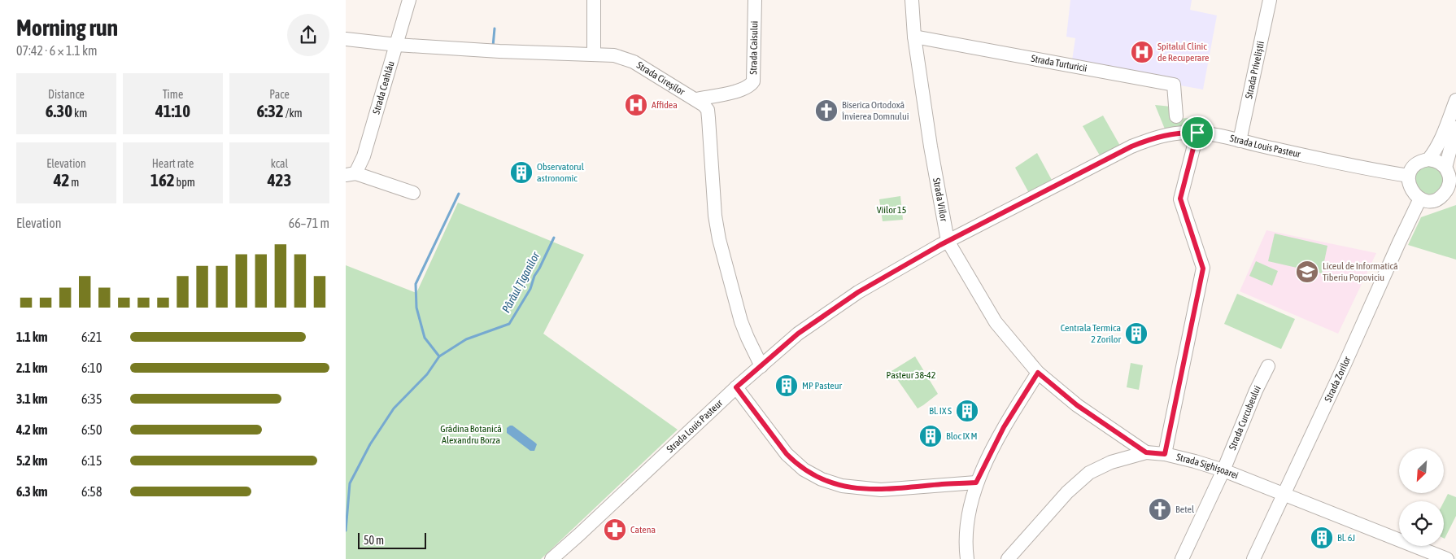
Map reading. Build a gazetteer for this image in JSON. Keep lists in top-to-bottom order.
{
  "streets": {
    "street": [
      "Strada Caisului",
      "Strada Turturicii",
      "Strada Priveliștii",
      "Strada Cireșilor",
      "Strada Ceahlău",
      "Strada Louis Pasteur",
      "Strada Viilor",
      "Strada Zorilor",
      "Strada Curcubeului",
      "Strada Sighișoarei"
    ]
  },
  "crossings": [
    ["Strada Caisului", "Strada Cireșilor"],
    ["Strada Turturicii", "Strada Viilor"],
    ["Strada Priveliștii", "Strada Louis Pasteur"],
    ["Strada Cireșilor", "Strada Ceahlău"],
    ["Strada Cireșilor", "Strada Louis Pasteur"],
    ["Strada Louis Pasteur", "Strada Viilor"],
    ["Strada Louis Pasteur", "Strada Zorilor"],
    ["Strada Viilor", "Strada Sighișoarei"],
    ["Strada Zorilor", "Strada Sighișoarei"],
    ["Strada Curcubeului", "Strada Sighișoarei"]
  ],
  "water": ["Pârâul Țiganilor"],
  "parks": ["Viilor 15", "Pasteur 38-42", "Grădina Botanică Alexandru Borza"],
  "places": {
    "hospital": ["Spitalul Clinic de Recuperare", "Affidea"],
    "church": ["Biserica Ortodoxă Învierea Domnului", "Betel"],
    "building": [
      "Observatorul astronomic",
      "Centrala Termica 2 Zorilor",
      "MP Pasteur",
      "Bl. IX S",
      "Bloc IX M",
      "Bl. 6J"
    ],
    "school or university": ["Liceul de Informatică Tiberiu Popoviciu"],
    "pharmacy": ["Catena"]
  },
  "scale_bar": "50 m",
  "north": "bottom left",
  "page": {
    "heading": ["Morning run", "07:42 · 6 × 1.1 km"],
    "stats": [
      ["Distance", "6.30 km"],
      ["Time", "41:10"],
      ["Pace", "6:32 /km"],
      ["Elevation", "42 m"],
      ["Heart rate", "162 bpm"],
      ["kcal", "423"]
    ],
    "chart": ["Elevation", "66–71 m"],
    "list": [
      {
        "name": "1.1 km",
        "note": "6:21"
      },
      {
        "name": "2.1 km",
        "note": "6:10"
      },
      {
        "name": "3.1 km",
        "note": "6:35"
      },
      {
        "name": "4.2 km",
        "note": "6:50"
      },
      {
        "name": "5.2 km",
        "note": "6:15"
      },
      {
        "name": "6.3 km",
        "note": "6:58"
      }
    ],
    "scale": "50 m"
  }
}
